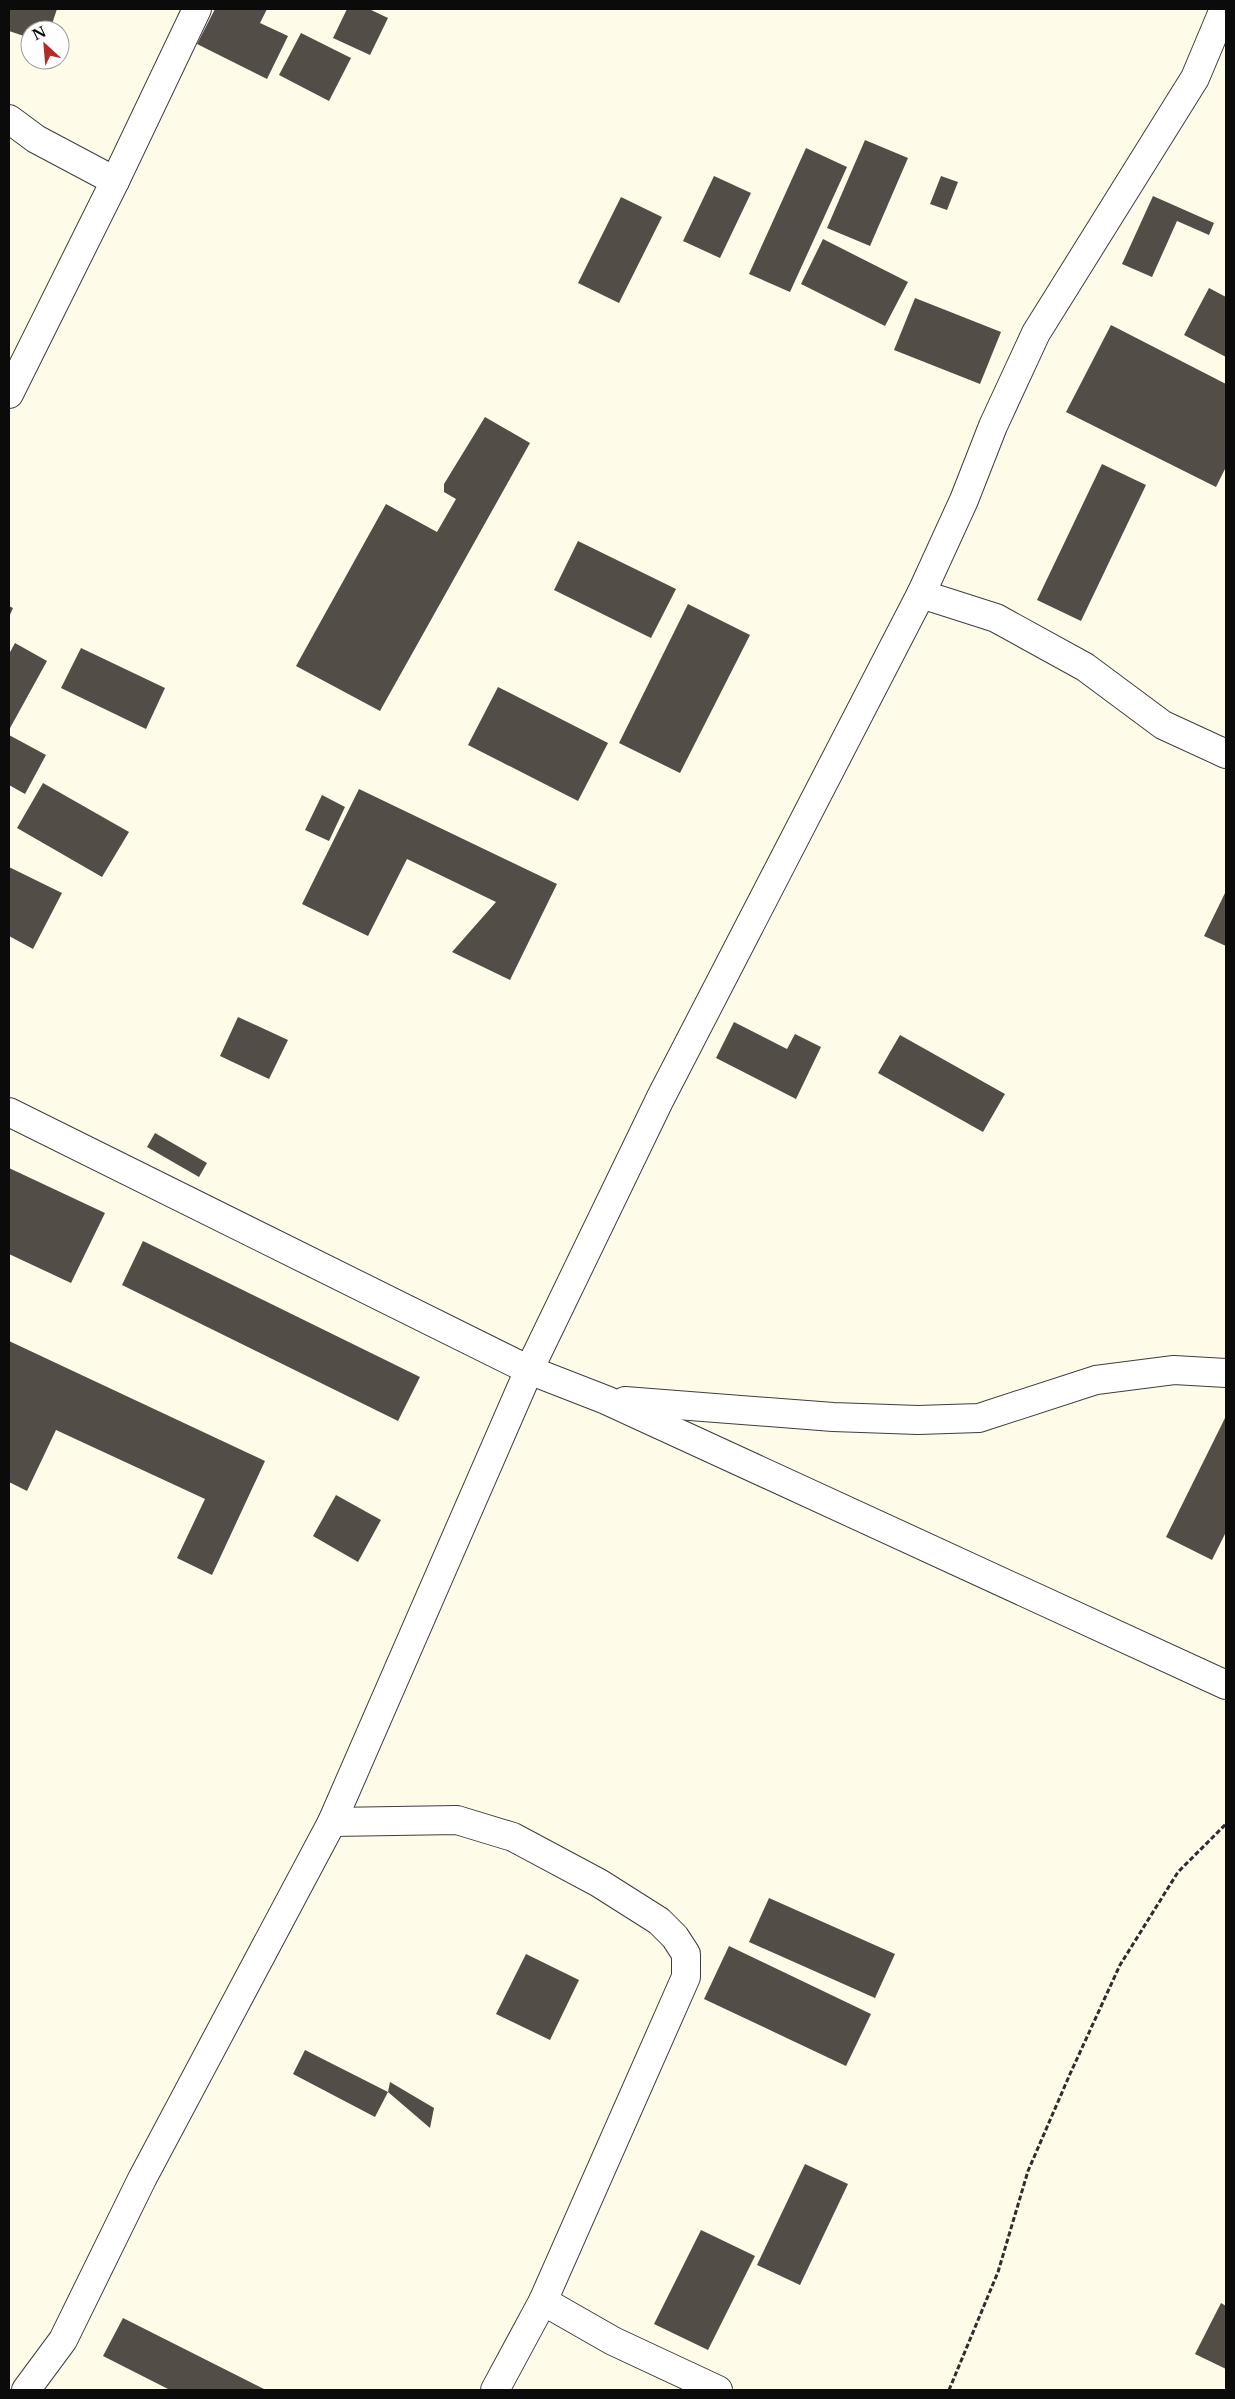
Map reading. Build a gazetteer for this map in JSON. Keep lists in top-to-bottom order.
{
  "north": "top left"
}
